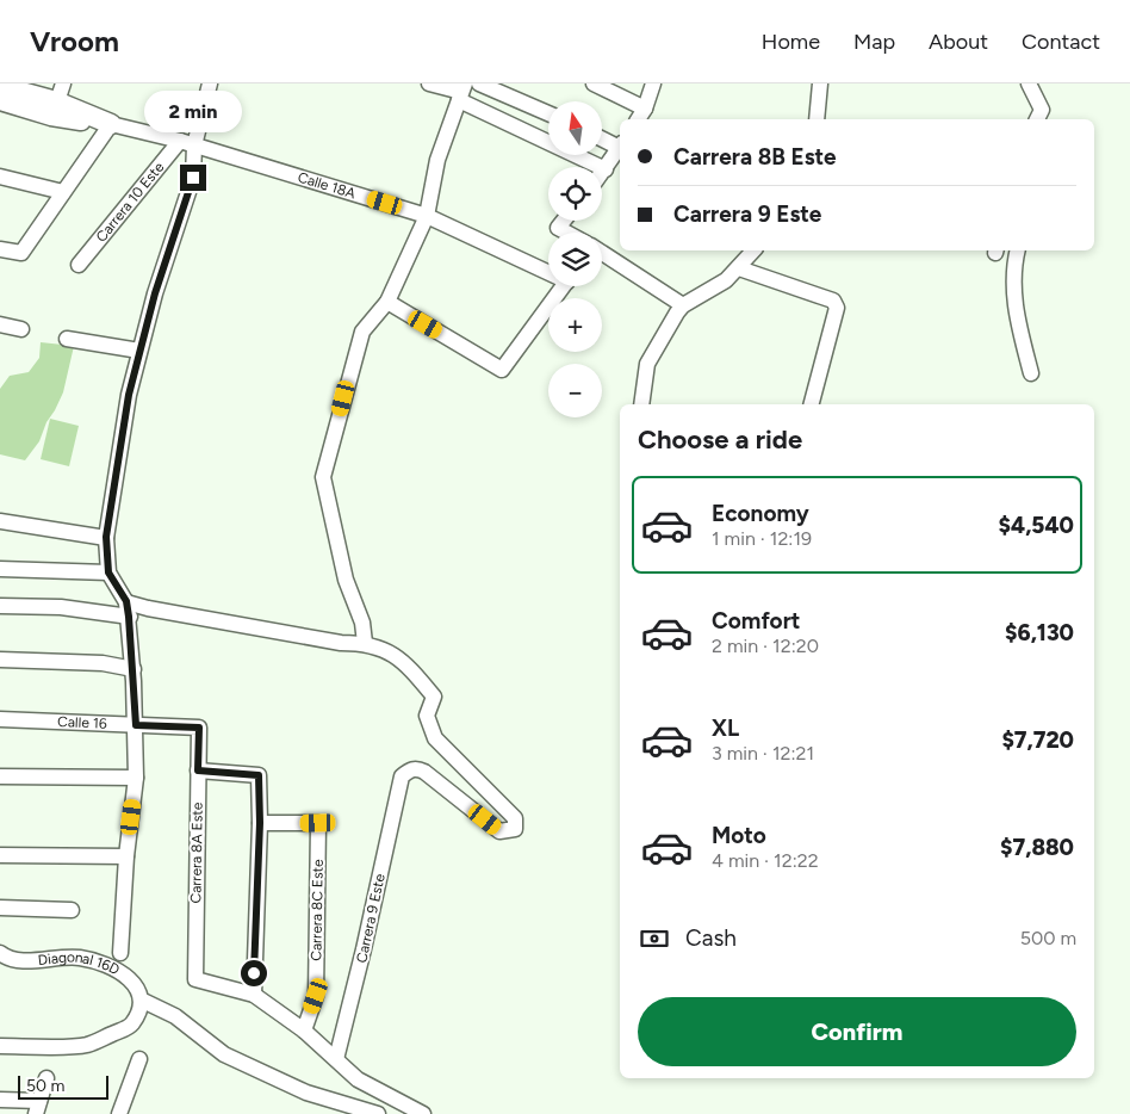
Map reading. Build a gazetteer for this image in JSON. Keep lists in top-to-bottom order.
{
  "streets": {
    "main road": ["Calle 18A"],
    "street": [
      "Carrera 10 Este",
      "Calle 16",
      "Carrera 8A Este",
      "Carrera 8C Este",
      "Carrera 9 Este",
      "Diagonal 16D"
    ]
  },
  "crossings": [
    ["Calle 18A", "Carrera 10 Este"],
    ["Calle 16", "Carrera 8A Este"]
  ],
  "scale_bar": "50 m",
  "north": "top",
  "page": {
    "header": "Vroom",
    "nav": [
      "Home",
      "Map",
      "About",
      "Contact"
    ],
    "bubble": "2 min",
    "map_buttons": ["+", "−"],
    "banner": ["Carrera 8B Este", "Carrera 9 Este"],
    "heading": "Choose a ride",
    "list": [
      {
        "name": "Economy",
        "note": "1 min · 12:19",
        "value": "$4,540"
      },
      {
        "name": "Comfort",
        "note": "2 min · 12:20",
        "value": "$6,130"
      },
      {
        "name": "XL",
        "note": "3 min · 12:21",
        "value": "$7,720"
      },
      {
        "name": "Moto",
        "note": "4 min · 12:22",
        "value": "$7,880"
      }
    ],
    "pay": ["Cash", "500 m"],
    "buttons": "Confirm",
    "scale": "50 m"
  }
}
